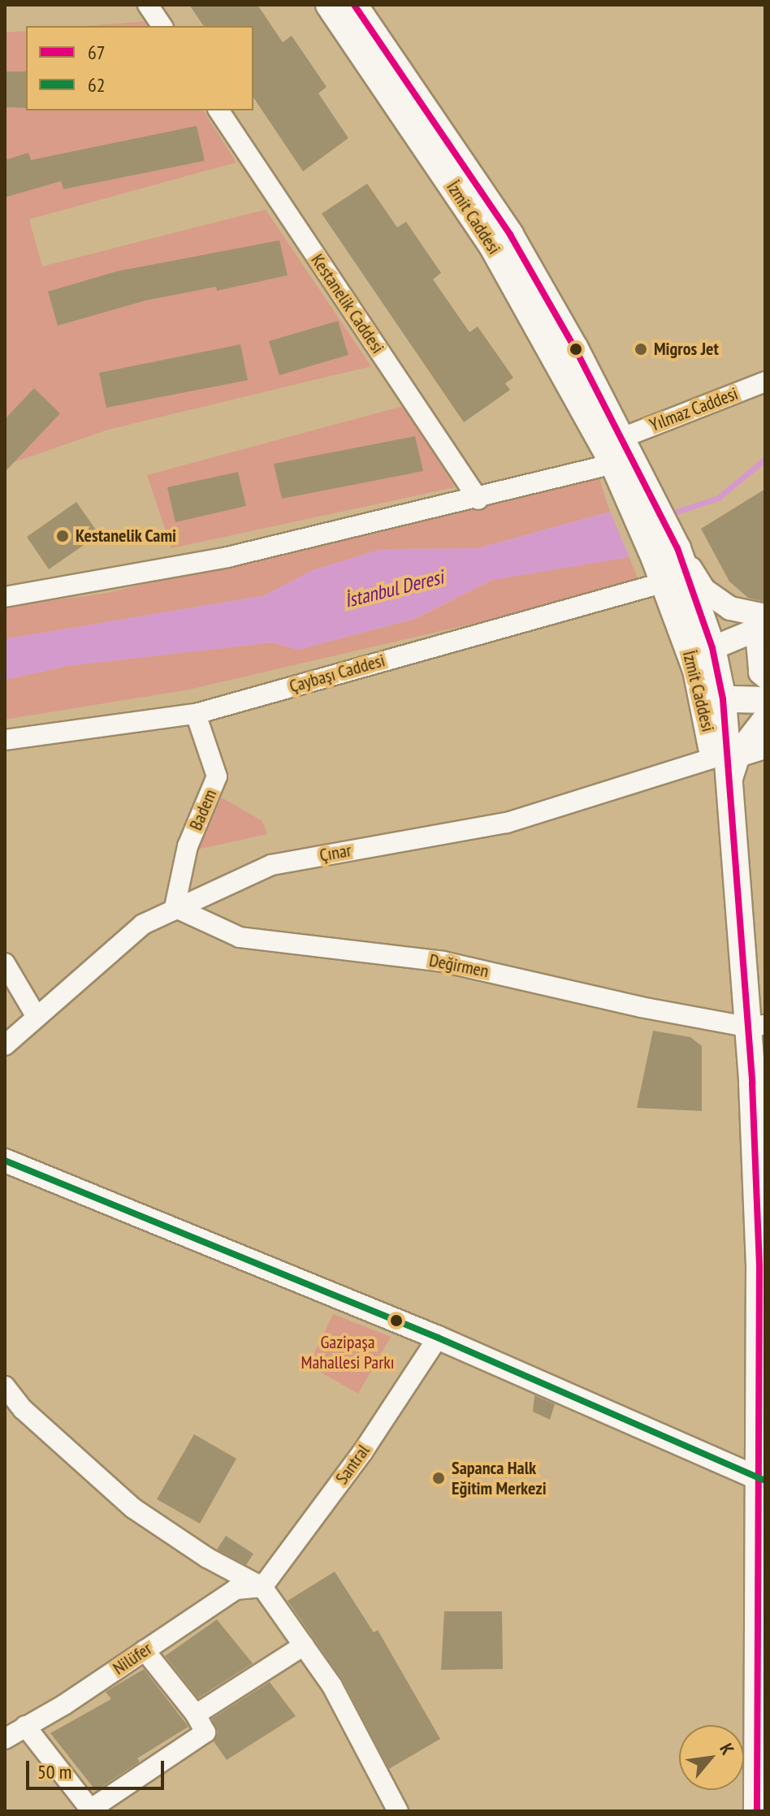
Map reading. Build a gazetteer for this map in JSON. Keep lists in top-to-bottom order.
{
  "streets": {
    "main road": ["İzmit Caddesi"],
    "street": [
      "Kestanelik Caddesi",
      "Yılmaz Caddesi",
      "Çaybaşı Caddesi",
      "Badem",
      "Çınar",
      "Değirmen",
      "Santral",
      "Nilüfer"
    ]
  },
  "crossings": [
    ["İzmit Caddesi", "Yılmaz Caddesi"],
    ["İzmit Caddesi", "Çaybaşı Caddesi"],
    ["İzmit Caddesi", "Çınar"],
    ["Çaybaşı Caddesi", "Badem"],
    ["Badem", "Çınar"],
    ["Badem", "Değirmen"],
    ["Çınar", "Değirmen"],
    ["Santral", "Nilüfer"]
  ],
  "water": ["İstanbul Deresi"],
  "parks": ["Gazipaşa Mahallesi Parkı"],
  "places": ["Migros Jet", "Kestanelik Cami", "Sapanca Halk Eğitim Merkezi"],
  "lines": ["transit line 67", "transit line 62"],
  "legend": ["67", "62"],
  "scale_bar": "50 m",
  "north": "top right"
}
